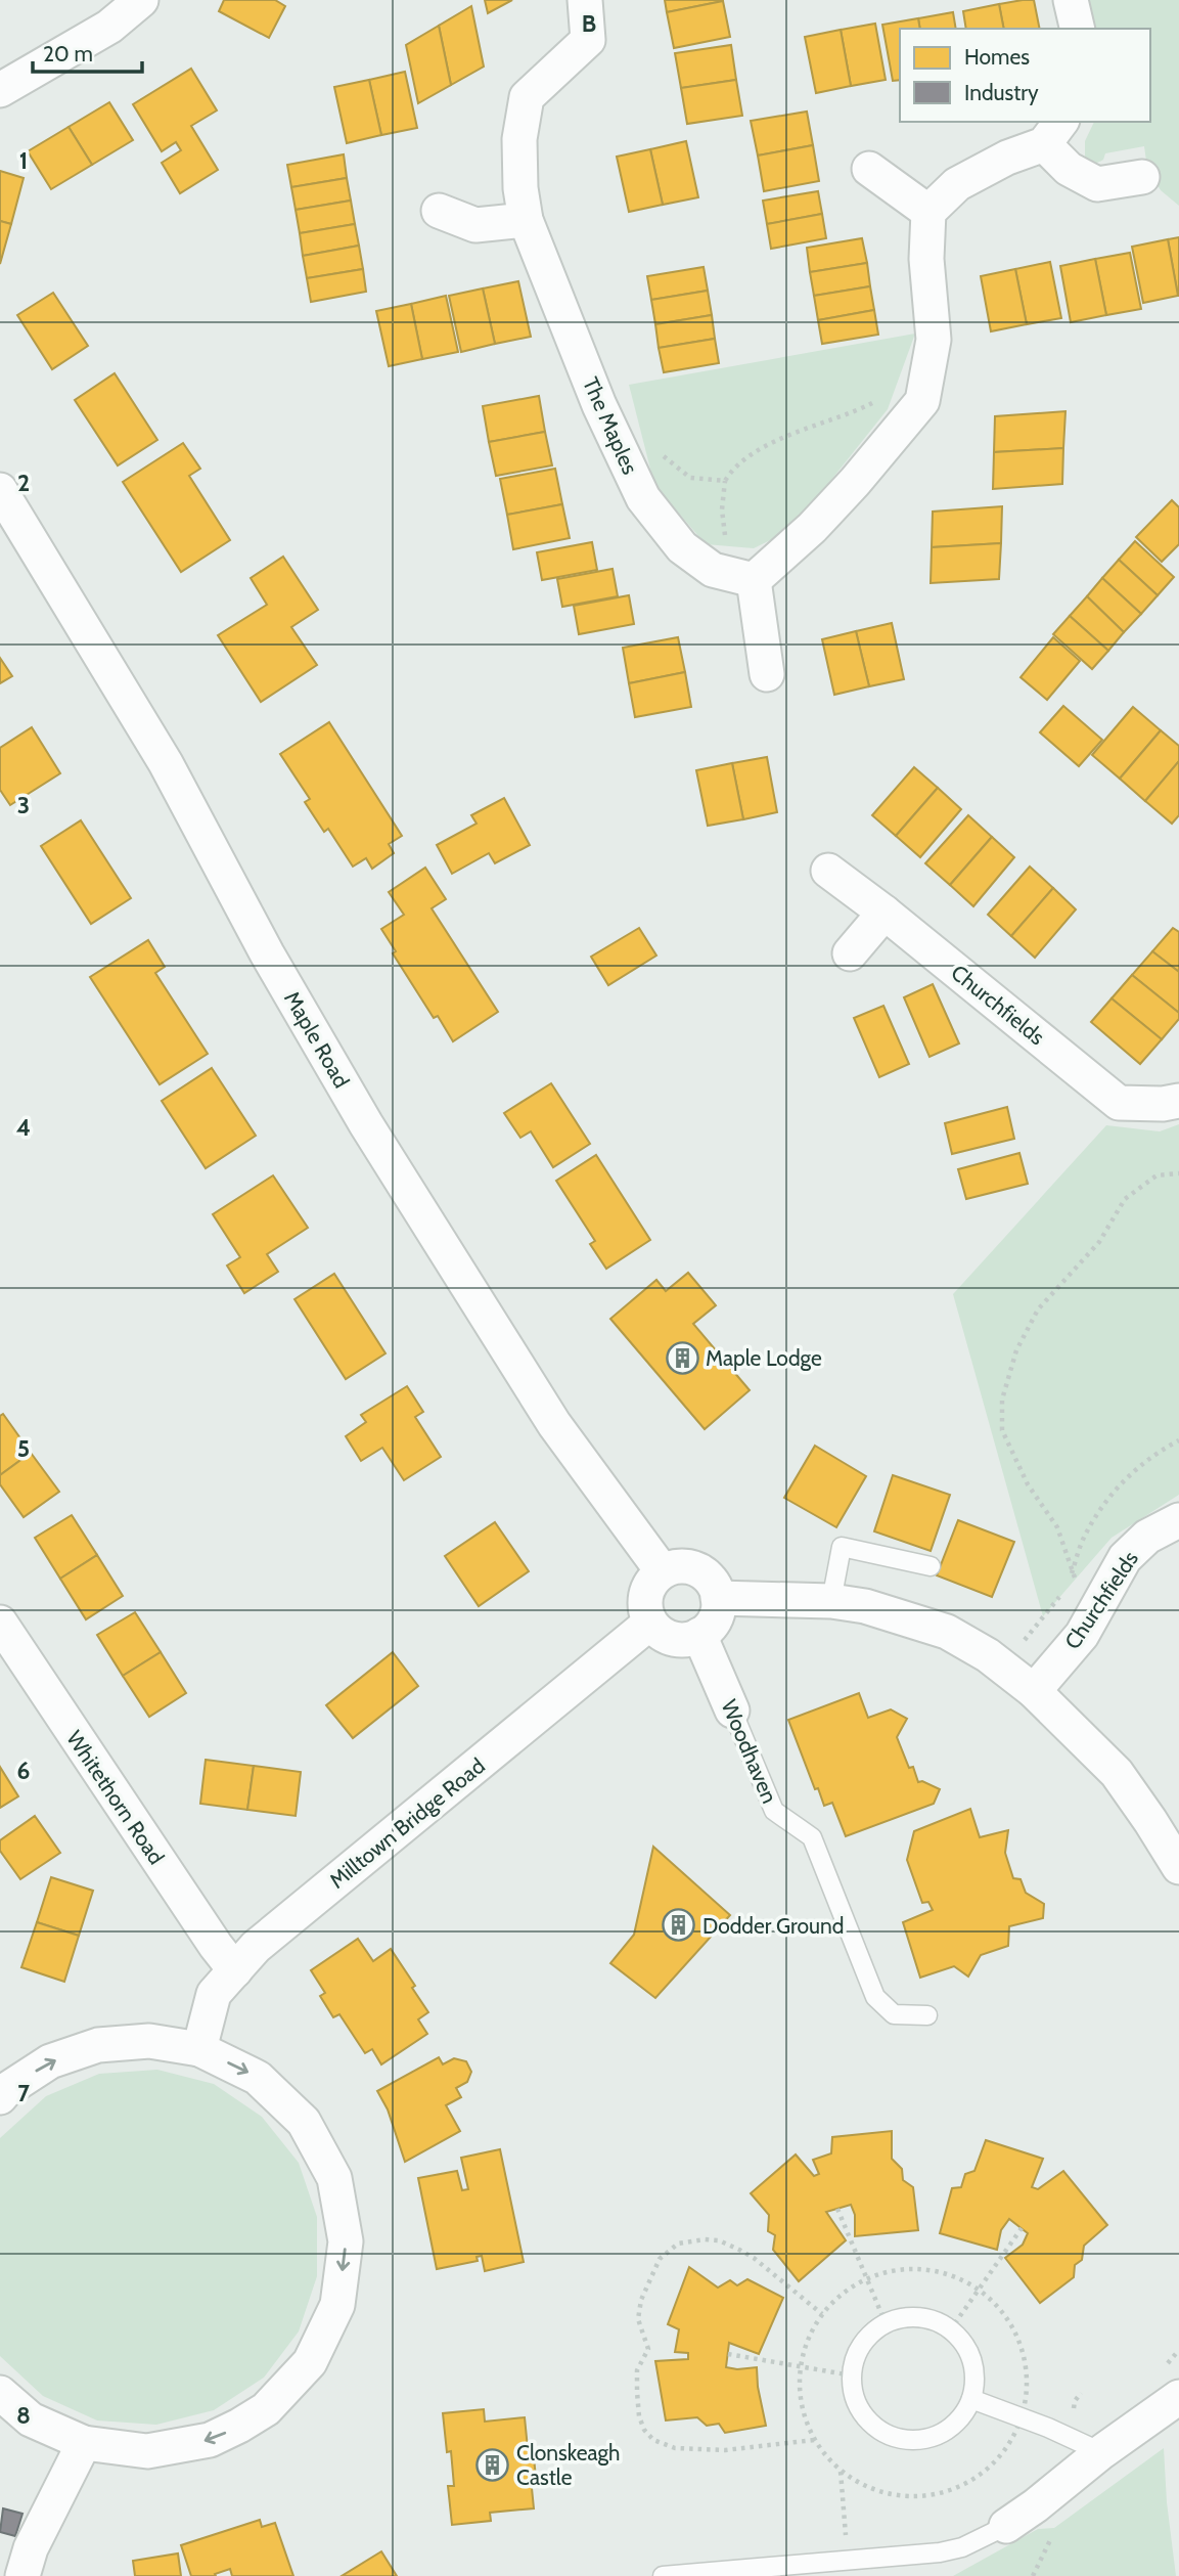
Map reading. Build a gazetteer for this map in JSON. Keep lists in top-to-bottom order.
{
  "streets": {
    "street": [
      "The Maples",
      "Churchfields",
      "Maple Road",
      "Woodhaven",
      "Whitethorn Road",
      "Milltown Bridge Road"
    ]
  },
  "crossings": [
    ["Maple Road", "Woodhaven"],
    ["Maple Road", "Milltown Bridge Road"],
    ["Woodhaven", "Milltown Bridge Road"],
    ["Whitethorn Road", "Milltown Bridge Road"]
  ],
  "places": {
    "building": ["Maple Lodge", "Dodder Ground", "Clonskeagh Castle"]
  },
  "legend": ["Homes", "Industry"],
  "scale_bar": "20 m",
  "grid": {
    "columns": ["B"],
    "rows": [
      "1",
      "2",
      "3",
      "4",
      "5",
      "6",
      "7",
      "8"
    ]
  }
}
